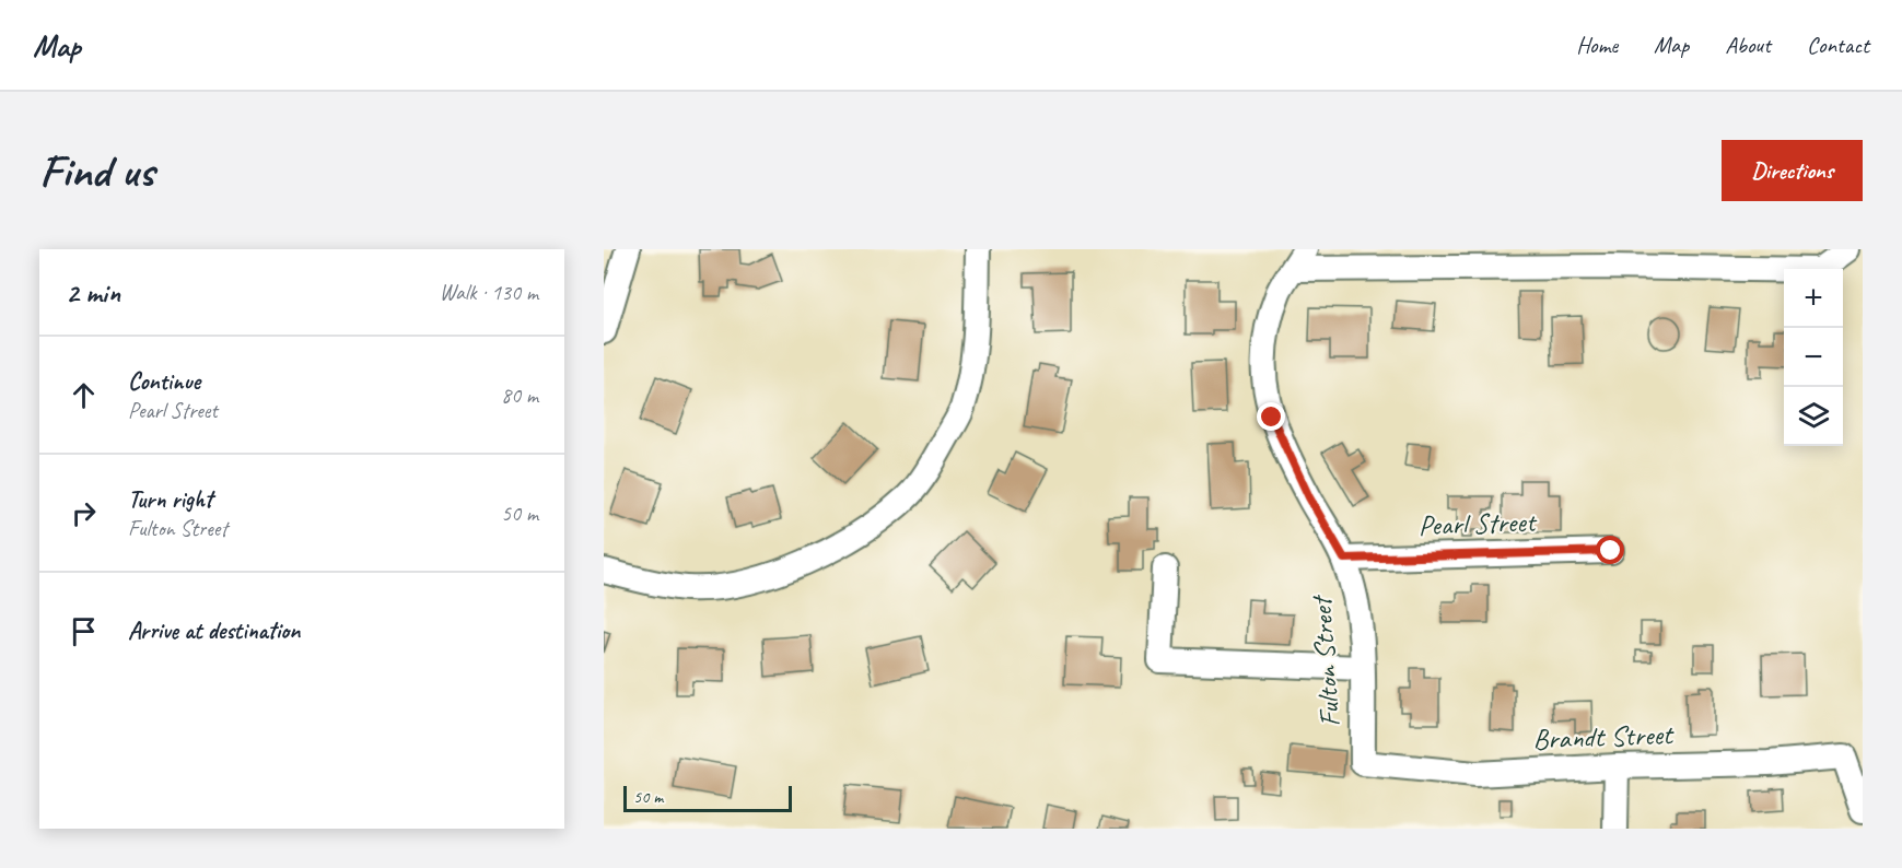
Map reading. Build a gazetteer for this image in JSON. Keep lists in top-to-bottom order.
{
  "streets": {
    "street": ["Pearl Street", "Fulton Street", "Brandt Street"]
  },
  "crossings": [
    ["Pearl Street", "Fulton Street"],
    ["Fulton Street", "Brandt Street"]
  ],
  "scale_bar": "50 m",
  "page": {
    "header": "Map",
    "nav": [
      "Home",
      "Map",
      "About",
      "Contact"
    ],
    "buttons": "Directions",
    "title": "Find us",
    "heading": ["2 min", "Walk · 130 m"],
    "map_buttons": ["+", "−"],
    "list": [
      ["Continue", "Pearl Street", "80 m"],
      ["Turn right", "Fulton Street", "50 m"],
      "Arrive at destination"
    ],
    "scale": "50 m"
  }
}
